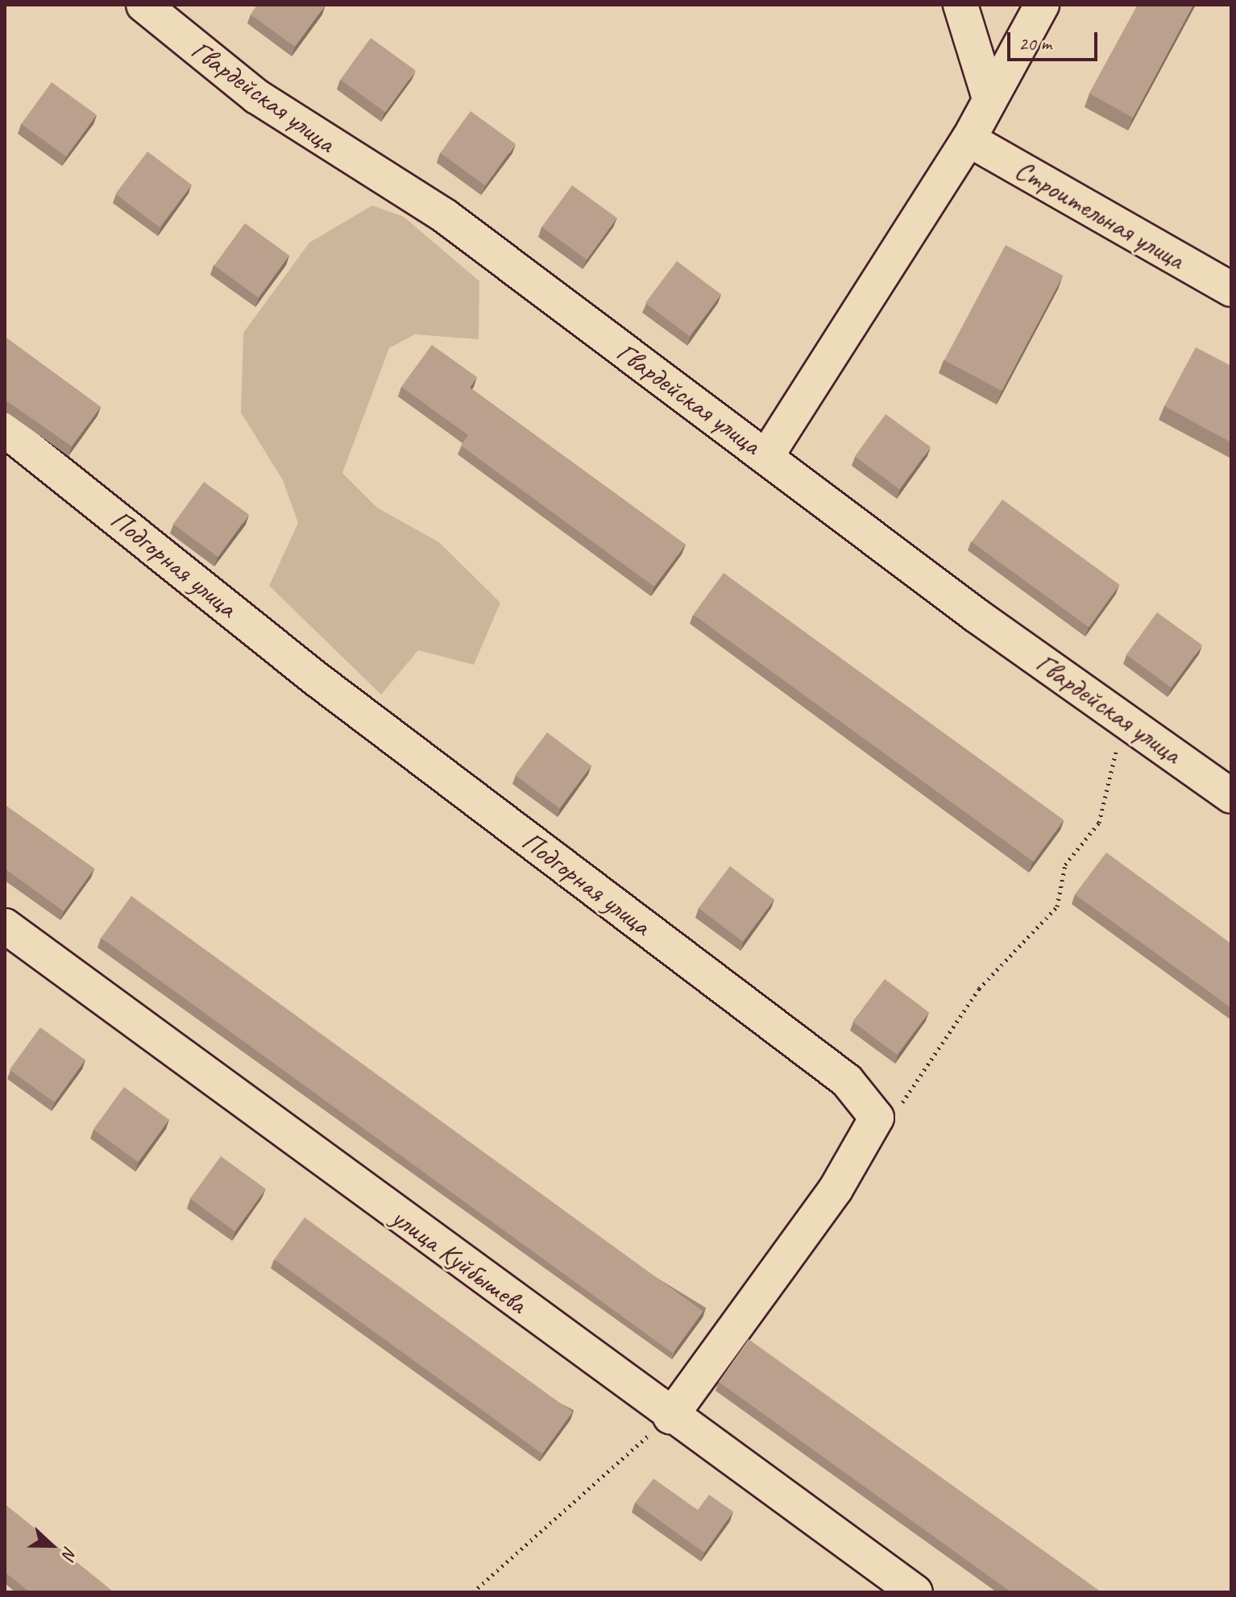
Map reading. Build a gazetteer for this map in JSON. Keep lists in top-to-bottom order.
{
  "streets": {
    "street": [
      "Гвардейская улица",
      "Строительная улица",
      "Подгорная улица",
      "улица Куйбышева"
    ]
  },
  "scale_bar": "20 m",
  "north": "right"
}
